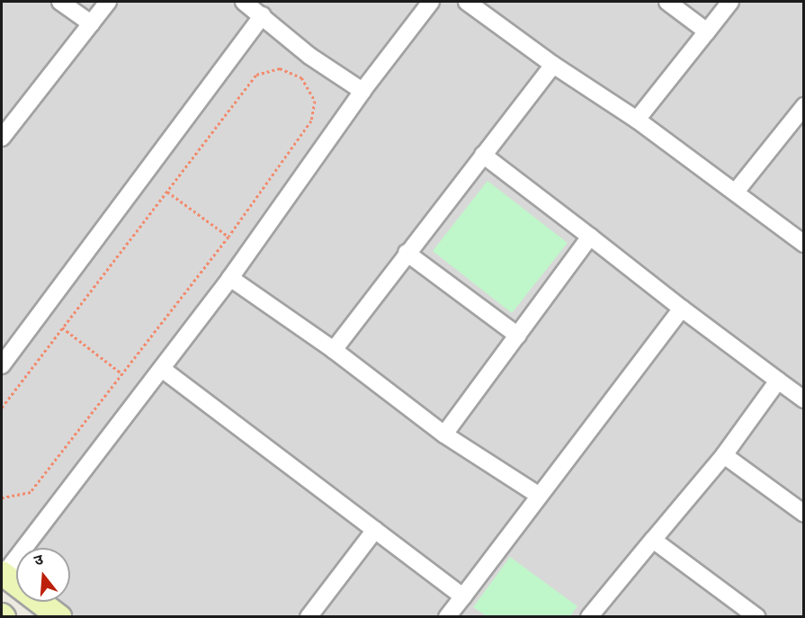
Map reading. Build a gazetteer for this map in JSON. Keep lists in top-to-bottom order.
{
  "north": "top"
}
